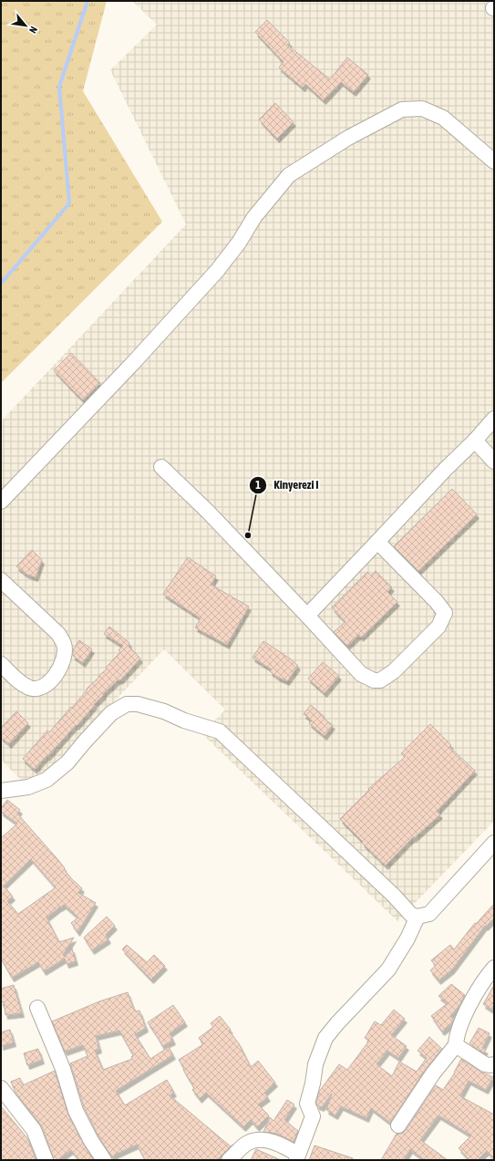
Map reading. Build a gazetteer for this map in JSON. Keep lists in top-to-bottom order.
{
  "places": ["Kinyerezi I"],
  "north": "bottom right"
}
